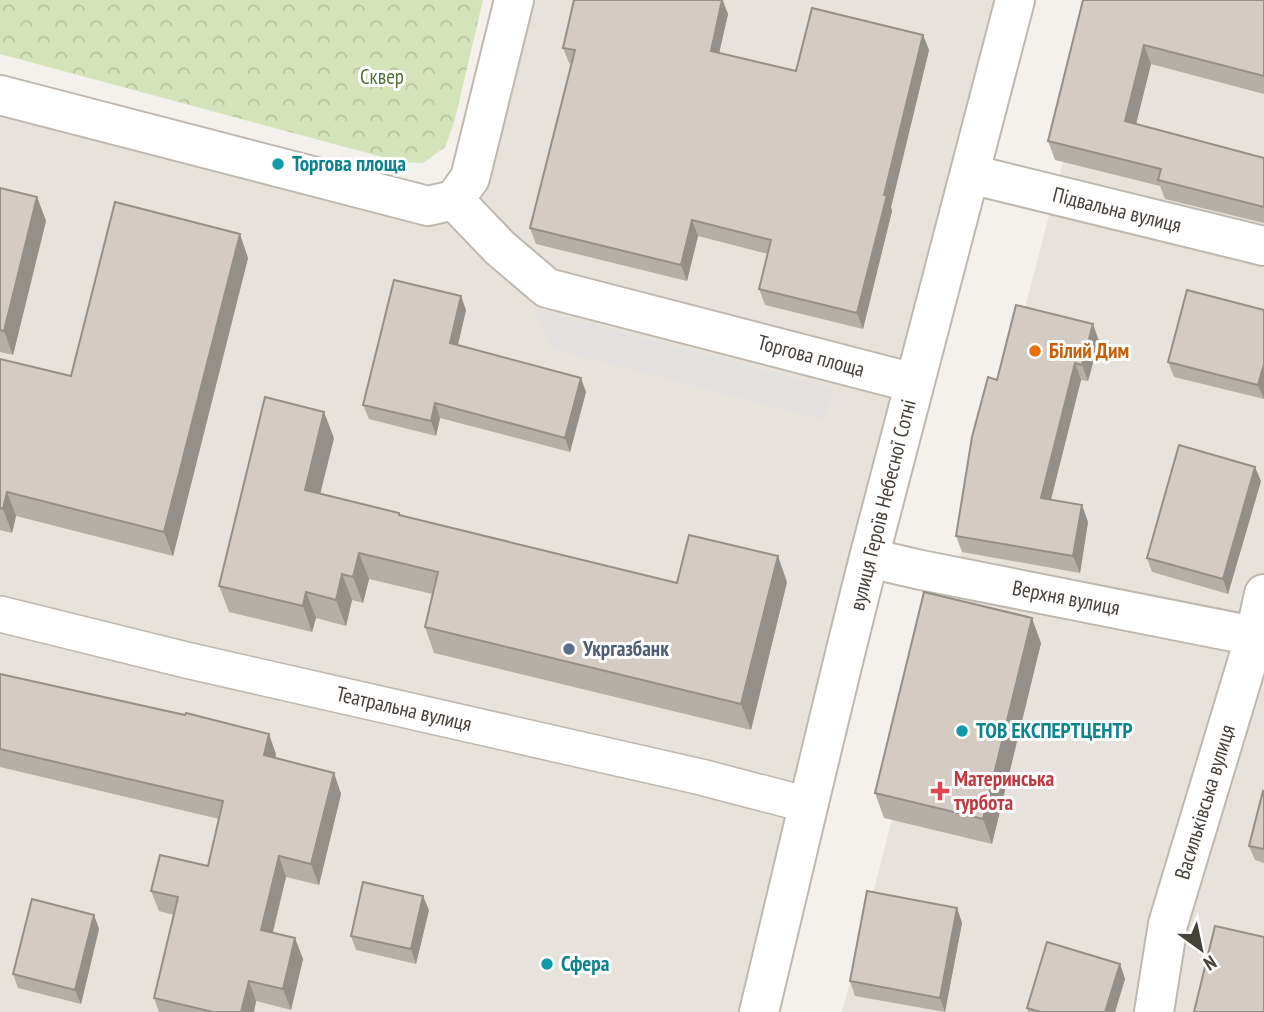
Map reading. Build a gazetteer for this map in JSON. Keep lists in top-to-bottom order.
{
  "streets": {
    "street": [
      "Підвальна вулиця",
      "Торгова площа",
      "вулиця Героїв Небесної Сотні",
      "Верхня вулиця",
      "Театральна вулиця",
      "Васильківська вулиця"
    ]
  },
  "crossings": [
    ["Підвальна вулиця", "вулиця Героїв Небесної Сотні"],
    ["Торгова площа", "вулиця Героїв Небесної Сотні"],
    ["вулиця Героїв Небесної Сотні", "Верхня вулиця"],
    ["вулиця Героїв Небесної Сотні", "Театральна вулиця"],
    ["Верхня вулиця", "Васильківська вулиця"]
  ],
  "parks": ["Сквер"],
  "places": {
    "other": [
      "Торгова площа",
      "Білий Дим",
      "Укргазбанк",
      "ТОВ ЕКСПЕРТЦЕНТР",
      "Сфера"
    ],
    "health": ["Материнська турбота"]
  },
  "north": "bottom right"
}
